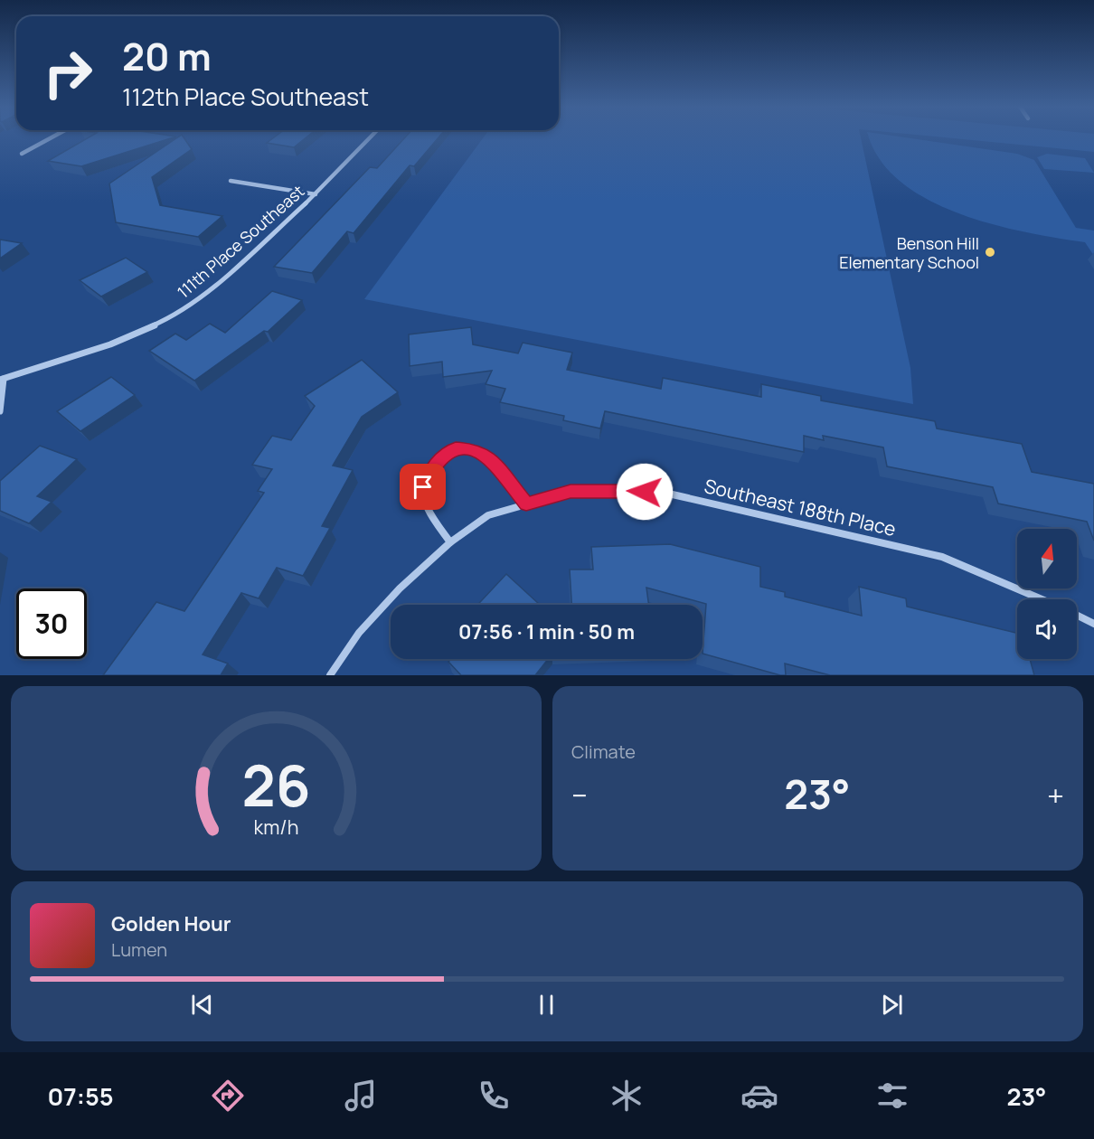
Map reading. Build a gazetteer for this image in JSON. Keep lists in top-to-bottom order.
{
  "streets": {
    "street": ["111th Place Southeast", "Southeast 188th Place"]
  },
  "places": ["Benson Hill Elementary School"],
  "north": "top",
  "page": {
    "turn": ["20 m", "112th Place Southeast"],
    "limit": "30",
    "trip": "07:56 · 1 min · 50 m",
    "tile": "Climate",
    "heat": ["−", "23°", "+"],
    "song": ["Golden Hour", "Lumen"],
    "tabs": ["07:55", "23°"],
    "gauge": ["26", "km/h"]
  }
}
